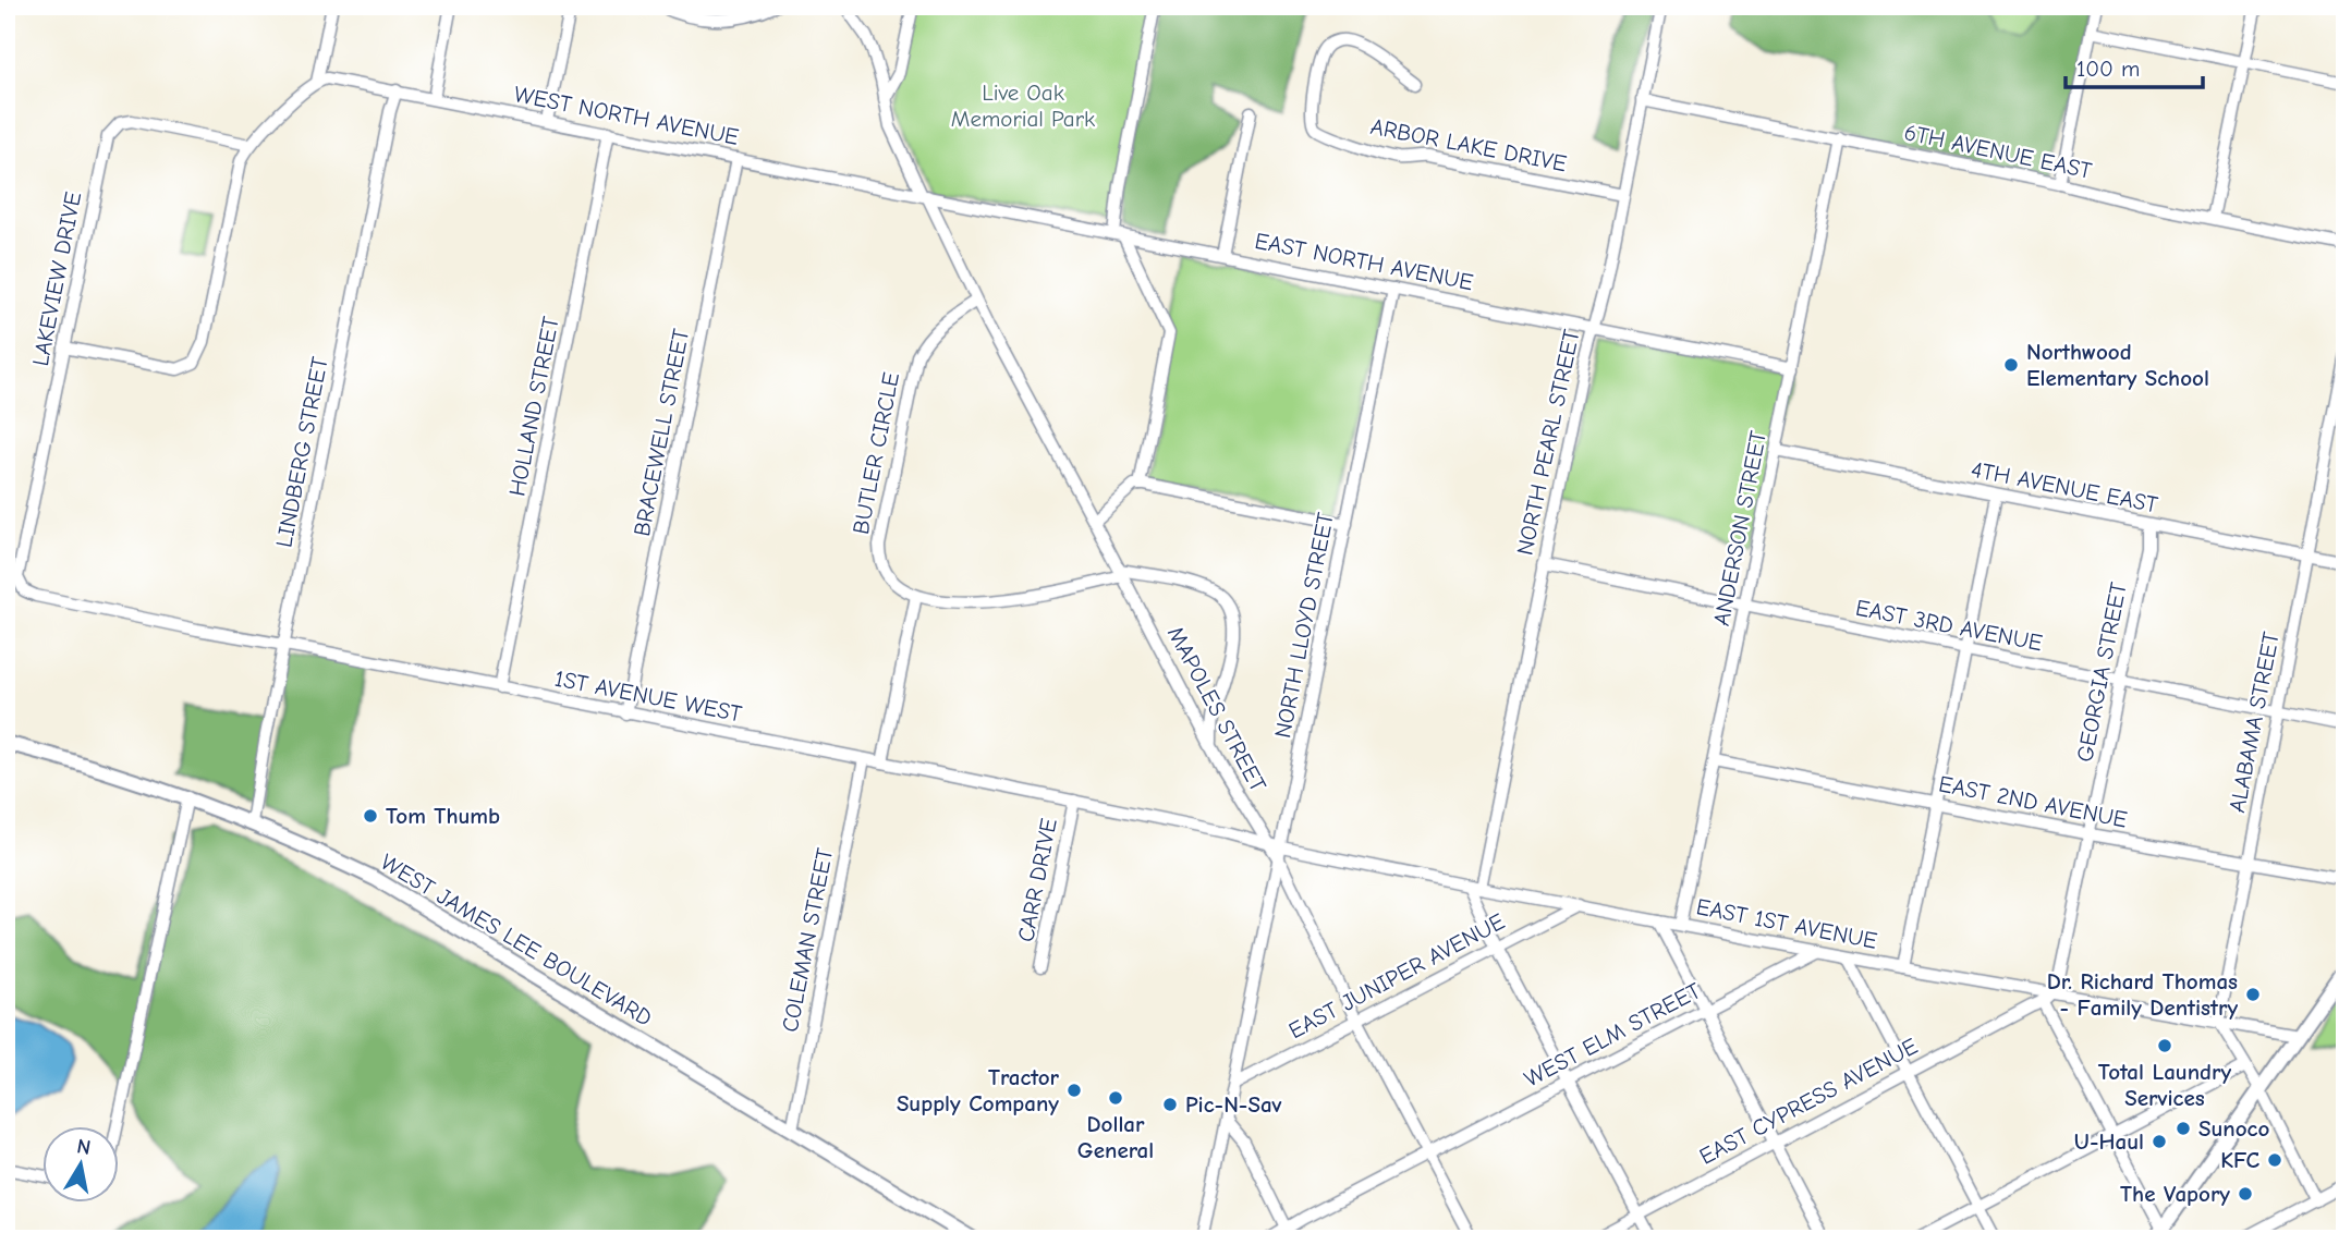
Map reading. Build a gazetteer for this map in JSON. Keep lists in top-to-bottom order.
{
  "streets": {
    "main road": ["WEST JAMES LEE BOULEVARD"],
    "street": [
      "WEST NORTH AVENUE",
      "ARBOR LAKE DRIVE",
      "6TH AVENUE EAST",
      "EAST NORTH AVENUE",
      "LAKEVIEW DRIVE",
      "HOLLAND STREET",
      "BRACEWELL STREET",
      "NORTH PEARL STREET",
      "LINDBERG STREET",
      "BUTLER CIRCLE",
      "4TH AVENUE EAST",
      "ANDERSON STREET",
      "NORTH LLOYD STREET",
      "EAST 3RD AVENUE",
      "GEORGIA STREET",
      "1ST AVENUE WEST",
      "MAPOLES STREET",
      "ALABAMA STREET",
      "EAST 2ND AVENUE",
      "CARR DRIVE",
      "EAST 1ST AVENUE",
      "COLEMAN STREET",
      "EAST JUNIPER AVENUE",
      "WEST ELM STREET",
      "EAST CYPRESS AVENUE"
    ]
  },
  "crossings": [
    ["WEST NORTH AVENUE", "EAST NORTH AVENUE"],
    ["WEST NORTH AVENUE", "HOLLAND STREET"],
    ["WEST NORTH AVENUE", "BRACEWELL STREET"],
    ["WEST NORTH AVENUE", "LINDBERG STREET"],
    ["WEST NORTH AVENUE", "MAPOLES STREET"],
    ["ARBOR LAKE DRIVE", "NORTH PEARL STREET"],
    ["6TH AVENUE EAST", "NORTH PEARL STREET"],
    ["6TH AVENUE EAST", "ANDERSON STREET"],
    ["EAST NORTH AVENUE", "NORTH PEARL STREET"],
    ["EAST NORTH AVENUE", "ANDERSON STREET"],
    ["EAST NORTH AVENUE", "NORTH LLOYD STREET"],
    ["EAST NORTH AVENUE", "MAPOLES STREET"],
    ["LAKEVIEW DRIVE", "1ST AVENUE WEST"],
    ["HOLLAND STREET", "1ST AVENUE WEST"],
    ["BRACEWELL STREET", "1ST AVENUE WEST"],
    ["NORTH PEARL STREET", "EAST 3RD AVENUE"],
    ["NORTH PEARL STREET", "EAST 1ST AVENUE"],
    ["LINDBERG STREET", "1ST AVENUE WEST"],
    ["LINDBERG STREET", "WEST JAMES LEE BOULEVARD"],
    ["BUTLER CIRCLE", "MAPOLES STREET"],
    ["4TH AVENUE EAST", "ANDERSON STREET"],
    ["4TH AVENUE EAST", "GEORGIA STREET"],
    ["4TH AVENUE EAST", "ALABAMA STREET"],
    ["ANDERSON STREET", "EAST 3RD AVENUE"],
    ["ANDERSON STREET", "EAST 2ND AVENUE"],
    ["ANDERSON STREET", "EAST 1ST AVENUE"],
    ["NORTH LLOYD STREET", "MAPOLES STREET"],
    ["NORTH LLOYD STREET", "EAST 1ST AVENUE"],
    ["NORTH LLOYD STREET", "EAST JUNIPER AVENUE"],
    ["EAST 3RD AVENUE", "GEORGIA STREET"],
    ["EAST 3RD AVENUE", "ALABAMA STREET"],
    ["GEORGIA STREET", "EAST 2ND AVENUE"],
    ["GEORGIA STREET", "EAST 1ST AVENUE"],
    ["GEORGIA STREET", "EAST CYPRESS AVENUE"],
    ["1ST AVENUE WEST", "MAPOLES STREET"],
    ["1ST AVENUE WEST", "CARR DRIVE"],
    ["1ST AVENUE WEST", "EAST 1ST AVENUE"],
    ["1ST AVENUE WEST", "COLEMAN STREET"],
    ["MAPOLES STREET", "EAST 1ST AVENUE"],
    ["MAPOLES STREET", "EAST JUNIPER AVENUE"],
    ["MAPOLES STREET", "WEST ELM STREET"],
    ["ALABAMA STREET", "EAST 2ND AVENUE"],
    ["ALABAMA STREET", "EAST 1ST AVENUE"],
    ["EAST 1ST AVENUE", "EAST JUNIPER AVENUE"],
    ["EAST 1ST AVENUE", "WEST ELM STREET"],
    ["WEST JAMES LEE BOULEVARD", "COLEMAN STREET"]
  ],
  "parks": ["Live Oak Memorial Park"],
  "places": [
    "Northwood Elementary School",
    "Tom Thumb",
    "Dr. Richard Thomas - Family Dentistry",
    "Total Laundry Services",
    "Tractor Supply Company",
    "Dollar General",
    "Pic-N-Sav",
    "Sunoco",
    "U-Haul",
    "KFC",
    "The Vapory"
  ],
  "scale_bar": "100 m",
  "north": "top"
}
